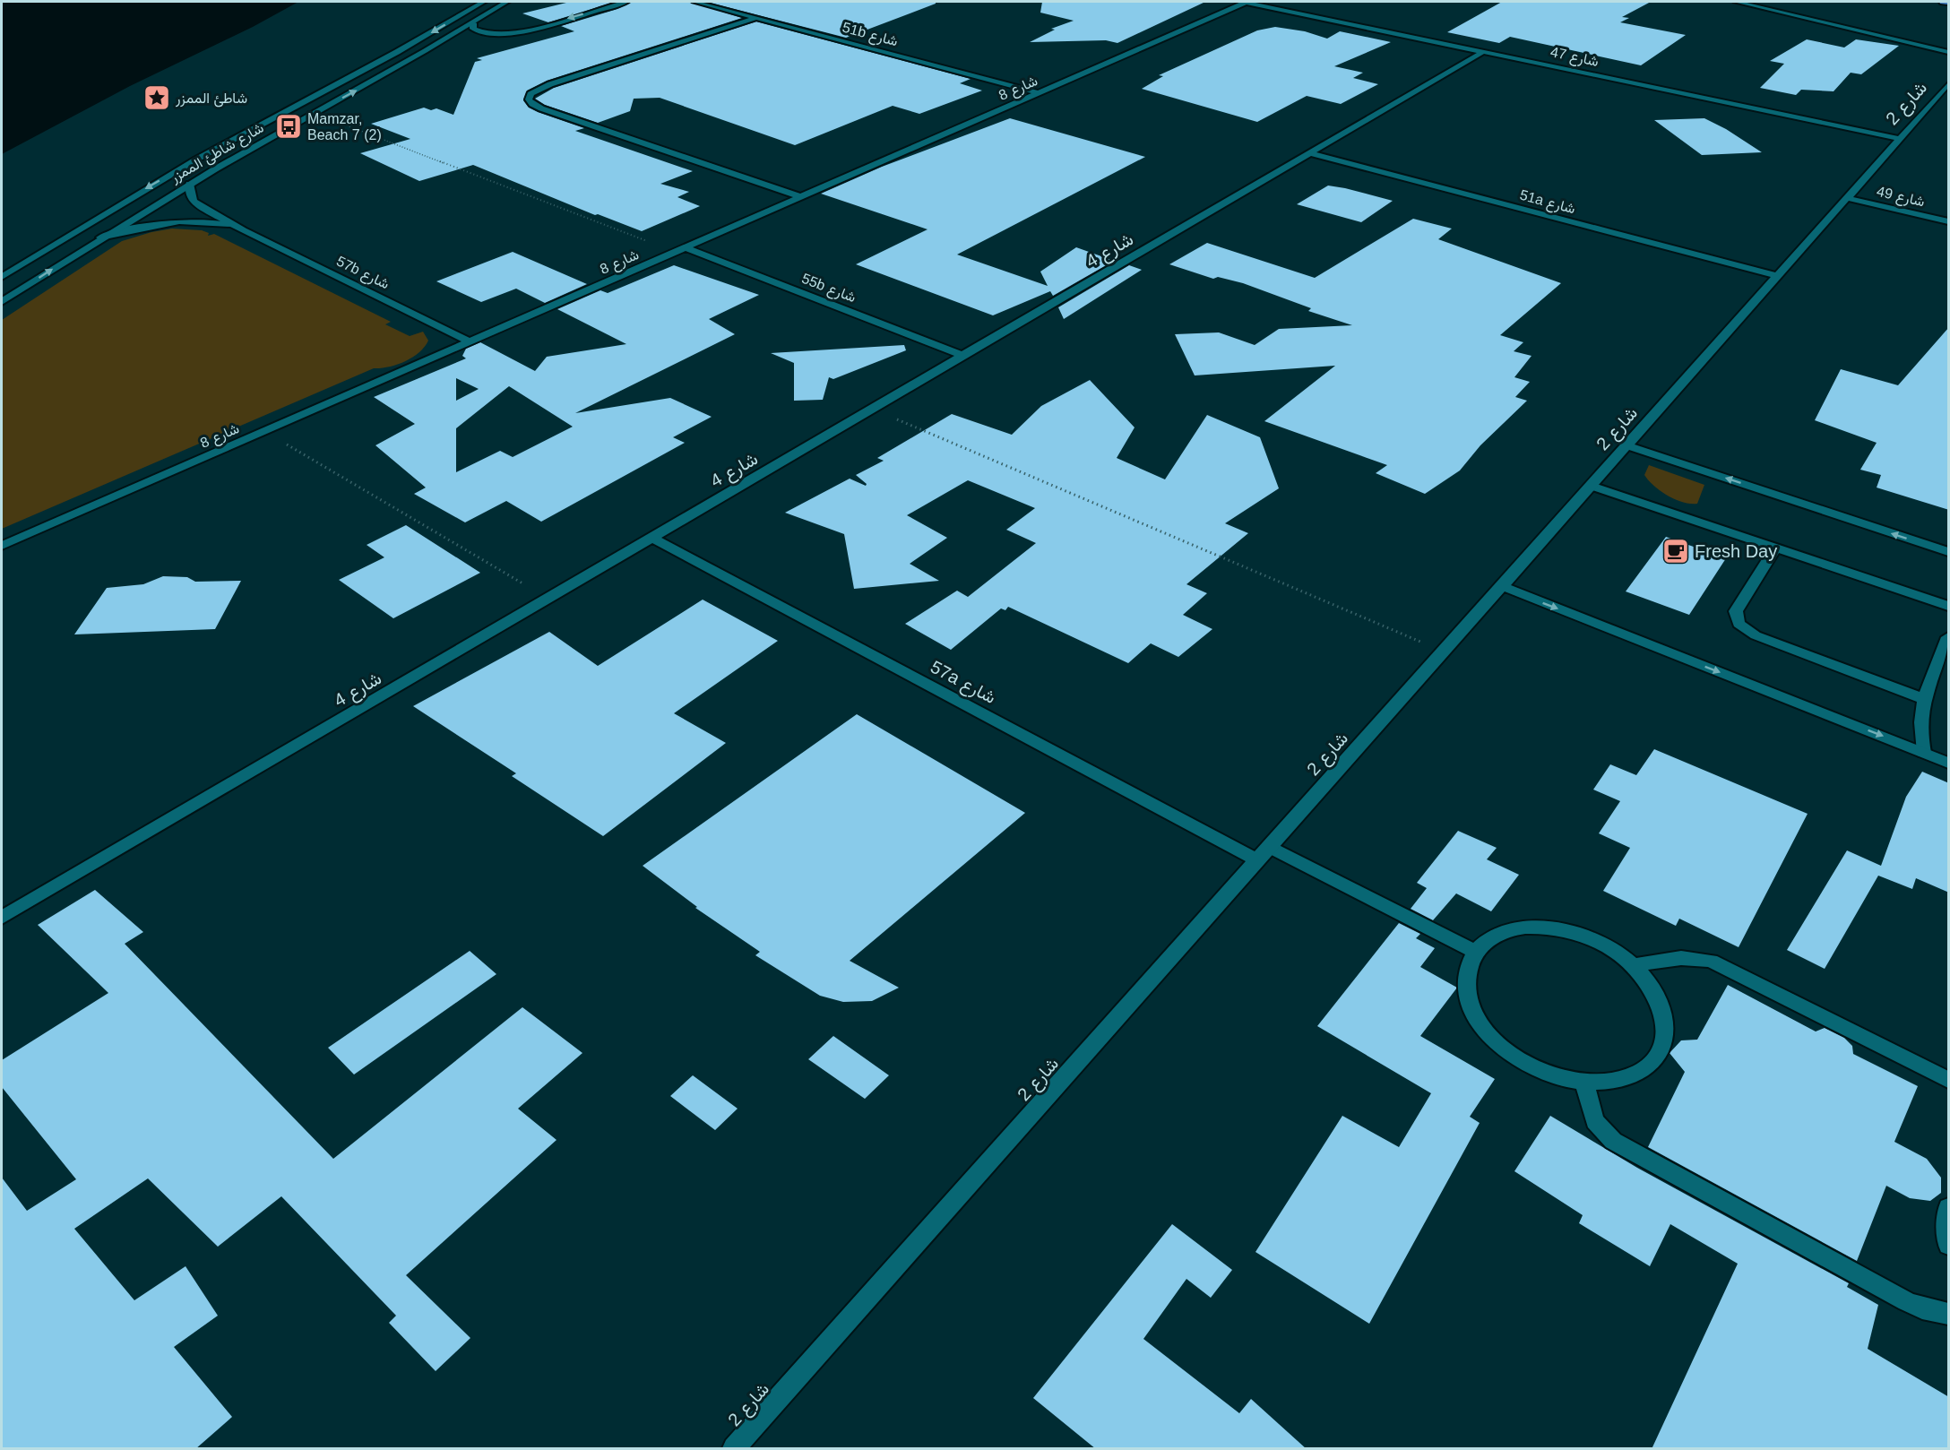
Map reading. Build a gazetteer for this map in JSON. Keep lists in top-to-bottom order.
{
  "streets": {
    "street": [
      "51b شارع",
      "شارع 47",
      "شارع 8",
      "شارع 2",
      "شارع شاطئ الممزر",
      "شارع 49",
      "51a شارع",
      "شارع 4",
      "57b شارع",
      "55b شارع",
      "57a شارع"
    ]
  },
  "crossings": [
    ["51b شارع", "شارع 8"],
    ["شارع 47", "شارع 8"],
    ["شارع 47", "شارع 2"],
    ["شارع 47", "شارع 4"],
    ["شارع 8", "57b شارع"],
    ["شارع 8", "55b شارع"],
    ["شارع 2", "شارع 49"],
    ["شارع 2", "51a شارع"],
    ["شارع 2", "57a شارع"],
    ["شارع شاطئ الممزر", "57b شارع"],
    ["51a شارع", "شارع 4"],
    ["شارع 4", "55b شارع"],
    ["شارع 4", "57a شارع"]
  ],
  "places": {
    "place": ["شاطئ الممزر"],
    "bus stop": ["Mamzar, Beach 7 (2)"],
    "cafe": ["Fresh Day"]
  }
}
